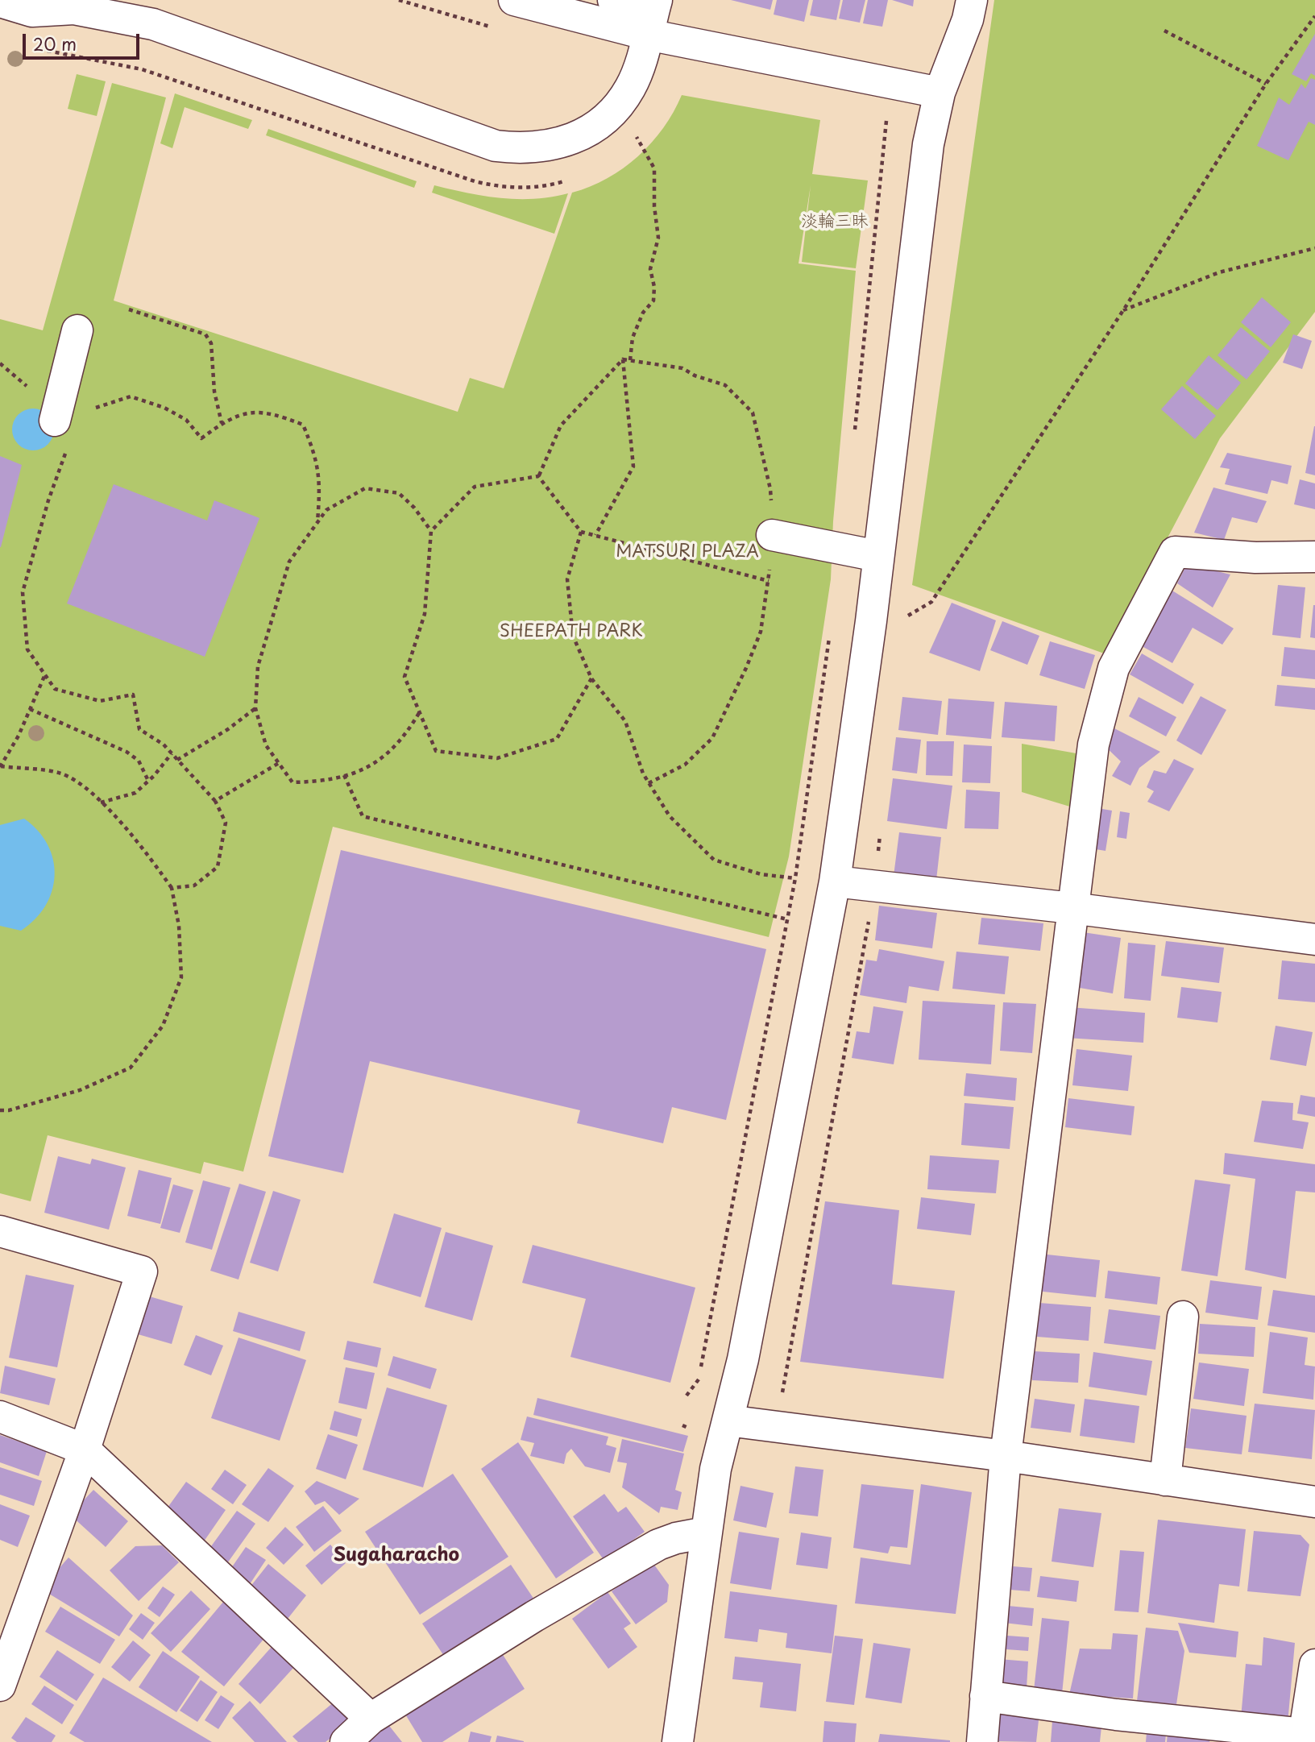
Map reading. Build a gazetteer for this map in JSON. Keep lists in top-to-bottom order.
{
  "districts": ["Sugaharacho"],
  "parks": ["淡輪三昧", "MATSURI PLAZA", "SHEEPATH PARK"],
  "scale_bar": "20 m"
}
